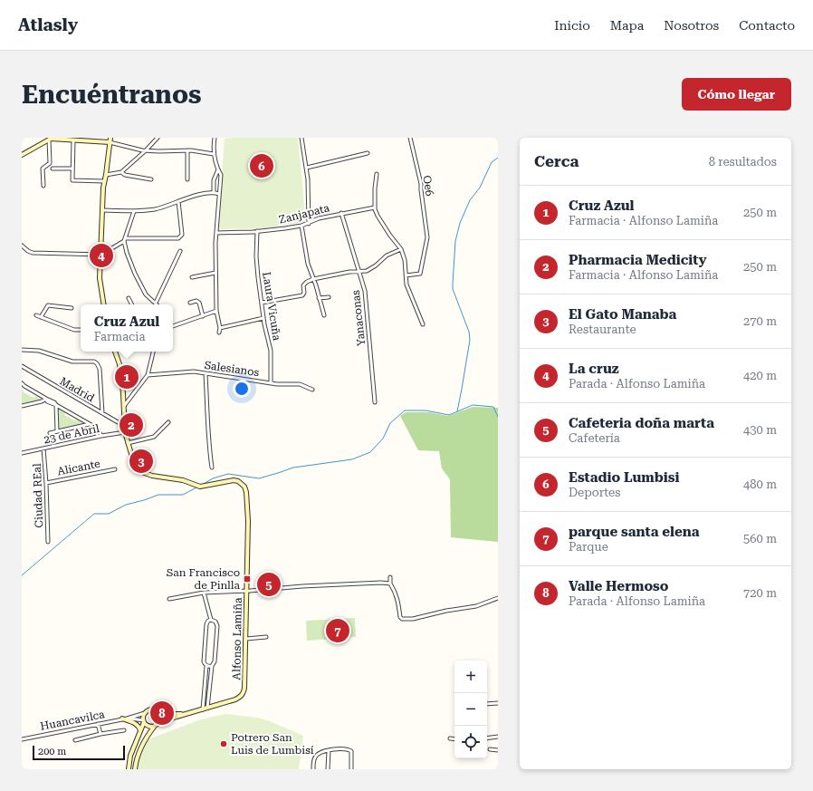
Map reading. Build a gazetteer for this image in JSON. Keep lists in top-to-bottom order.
{
  "streets": {
    "street": [
      "Oe6",
      "Zanjapata",
      "Laura Vicuña",
      "Yanaconas",
      "Salesianos",
      "Madrid",
      "23 de Abril",
      "Alicante",
      "Ciudad REal",
      "Alfonso Lamiña",
      "Huancavilca"
    ]
  },
  "crossings": [
    ["Zanjapata", "Laura Vicuña"],
    ["Zanjapata", "Yanaconas"],
    ["Laura Vicuña", "Salesianos"],
    ["Madrid", "Alfonso Lamiña"],
    ["23 de Abril", "Ciudad REal"],
    ["23 de Abril", "Alfonso Lamiña"],
    ["Alicante", "Ciudad REal"],
    ["Alfonso Lamiña", "Huancavilca"]
  ],
  "places": {
    "transit": ["San Francisco de Pinlla"],
    "other": ["Potrero San Luis de Lumbisí"]
  },
  "scale_bar": "200 m",
  "page": {
    "header": "Atlasly",
    "nav": [
      "Inicio",
      "Mapa",
      "Nosotros",
      "Contacto"
    ],
    "buttons": "Cómo llegar",
    "title": "Encuéntranos",
    "heading": ["Cerca", "8 resultados"],
    "pins": [
      "6",
      "4",
      "1",
      "2",
      "3",
      "5",
      "7",
      "8"
    ],
    "list": [
      {
        "mark": "1",
        "name": "Cruz Azul",
        "note": "Farmacia · Alfonso Lamiña",
        "value": "250 m"
      },
      {
        "mark": "2",
        "name": "Pharmacia Medicity",
        "note": "Farmacia · Alfonso Lamiña",
        "value": "250 m"
      },
      {
        "mark": "3",
        "name": "El Gato Manaba",
        "note": "Restaurante",
        "value": "270 m"
      },
      {
        "mark": "4",
        "name": "La cruz",
        "note": "Parada · Alfonso Lamiña",
        "value": "420 m"
      },
      {
        "mark": "5",
        "name": "Cafeteria doña marta",
        "note": "Cafetería",
        "value": "430 m"
      },
      {
        "mark": "6",
        "name": "Estadio Lumbisi",
        "note": "Deportes",
        "value": "480 m"
      },
      {
        "mark": "7",
        "name": "parque santa elena",
        "note": "Parque",
        "value": "560 m"
      },
      {
        "mark": "8",
        "name": "Valle Hermoso",
        "note": "Parada · Alfonso Lamiña",
        "value": "720 m"
      }
    ],
    "popup": ["Cruz Azul", "Farmacia"],
    "map_buttons": ["+", "−"],
    "scale": "200 m"
  }
}
